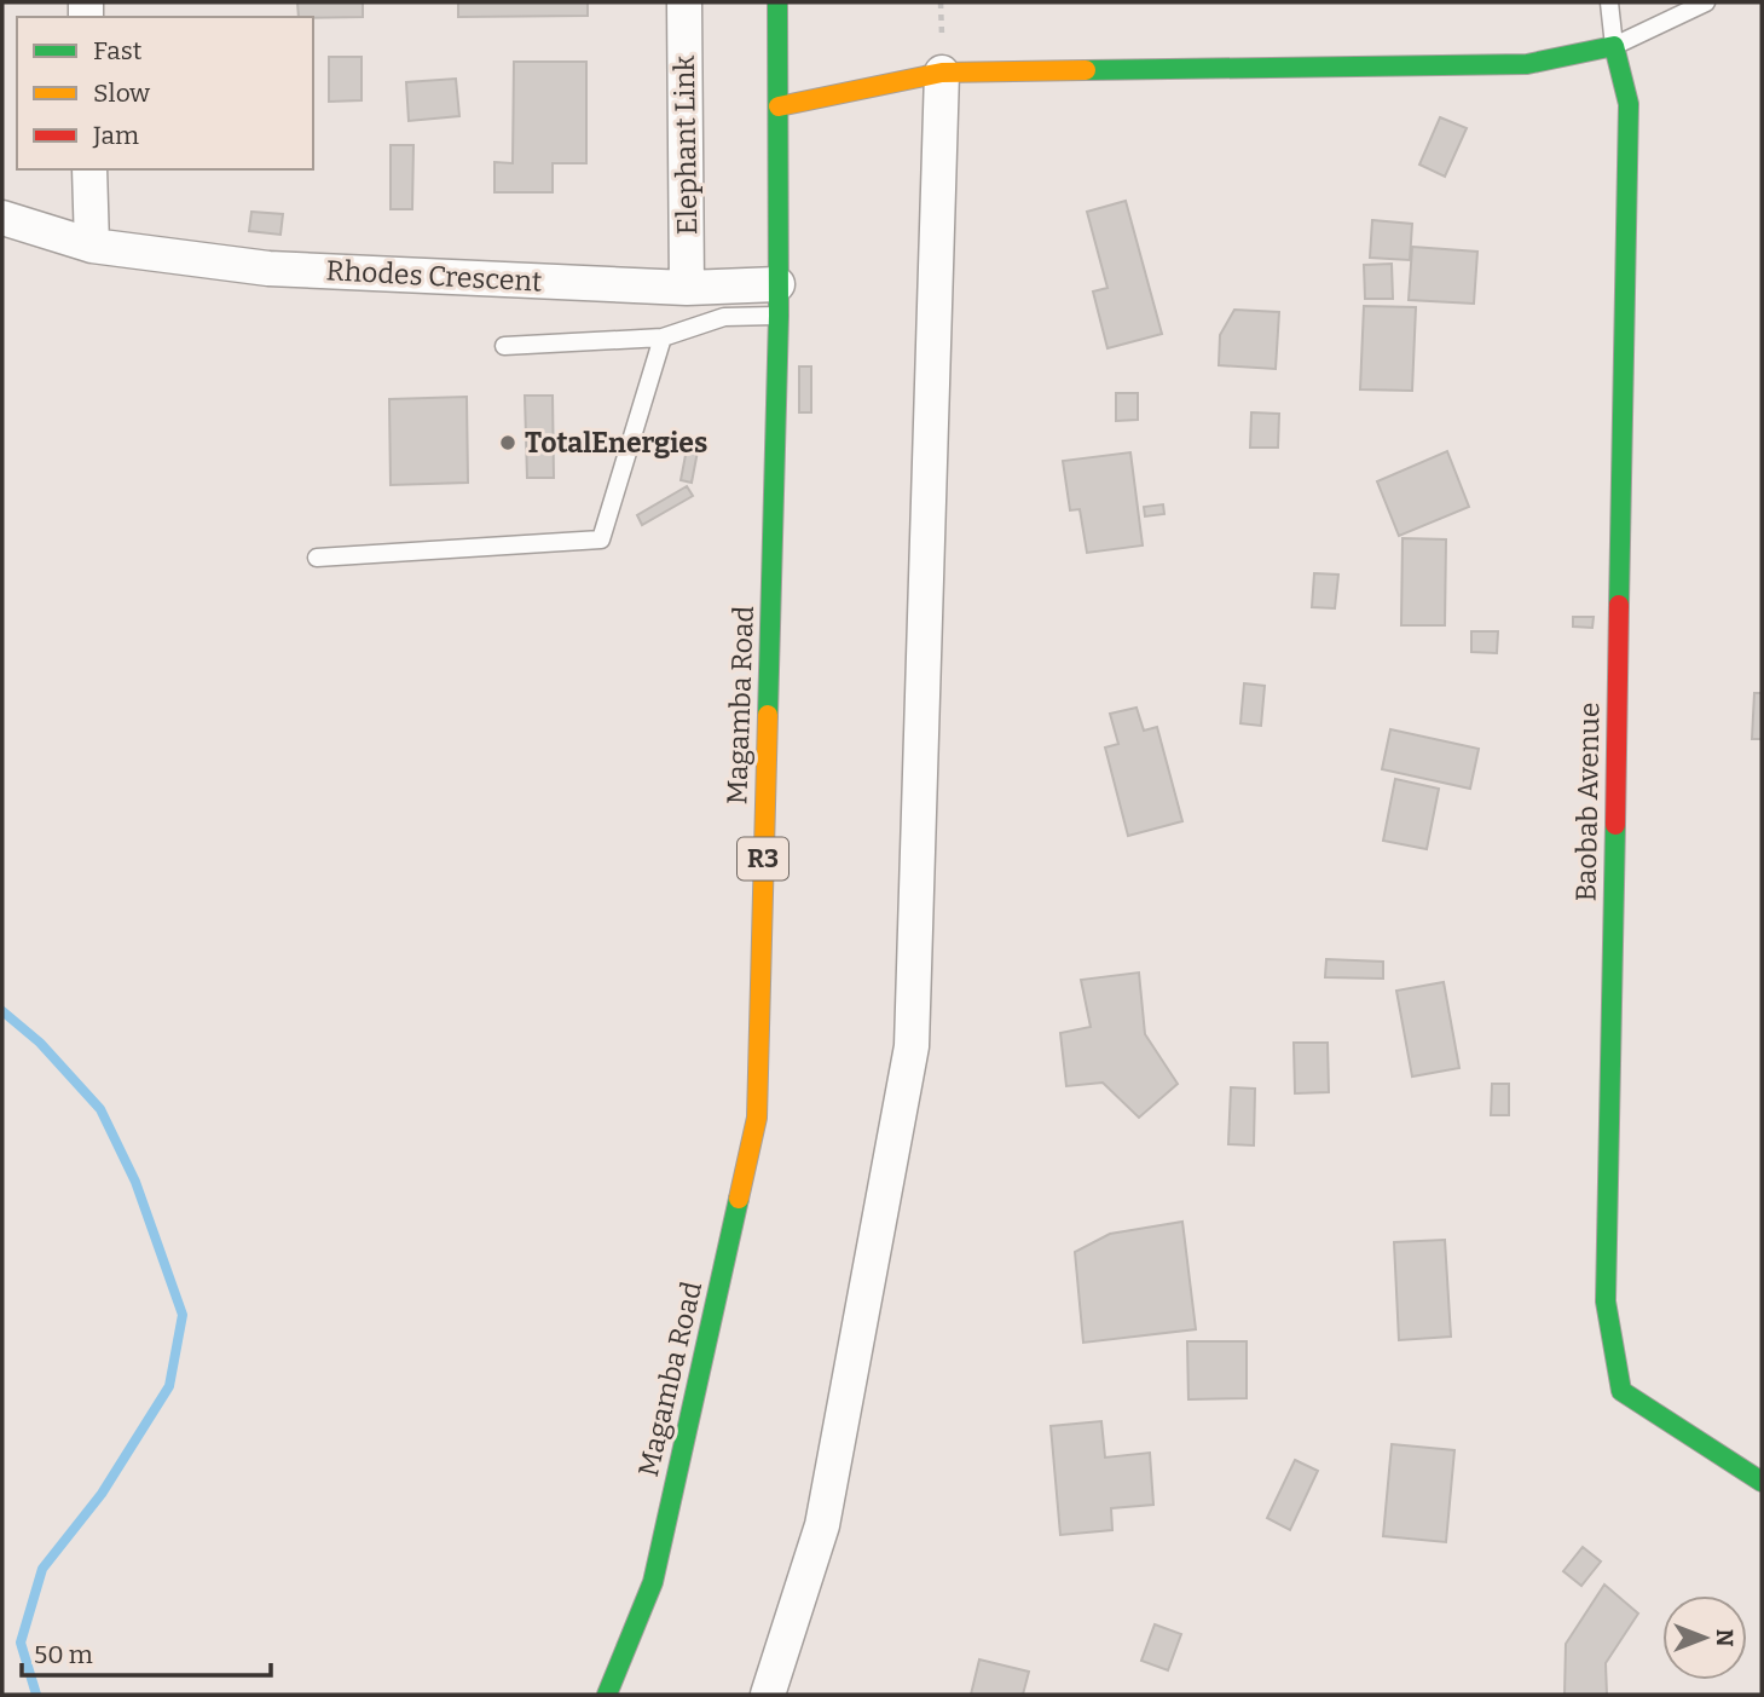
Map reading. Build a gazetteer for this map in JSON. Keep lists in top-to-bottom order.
{
  "streets": {
    "main road": ["Magamba Road", "Baobab Avenue", "R3"],
    "street": ["Elephant Link", "Rhodes Crescent"]
  },
  "crossings": [
    ["Elephant Link", "Rhodes Crescent"],
    ["Rhodes Crescent", "Magamba Road"]
  ],
  "places": ["TotalEnergies"],
  "legend": ["Fast", "Slow", "Jam"],
  "scale_bar": "50 m",
  "north": "right"
}
